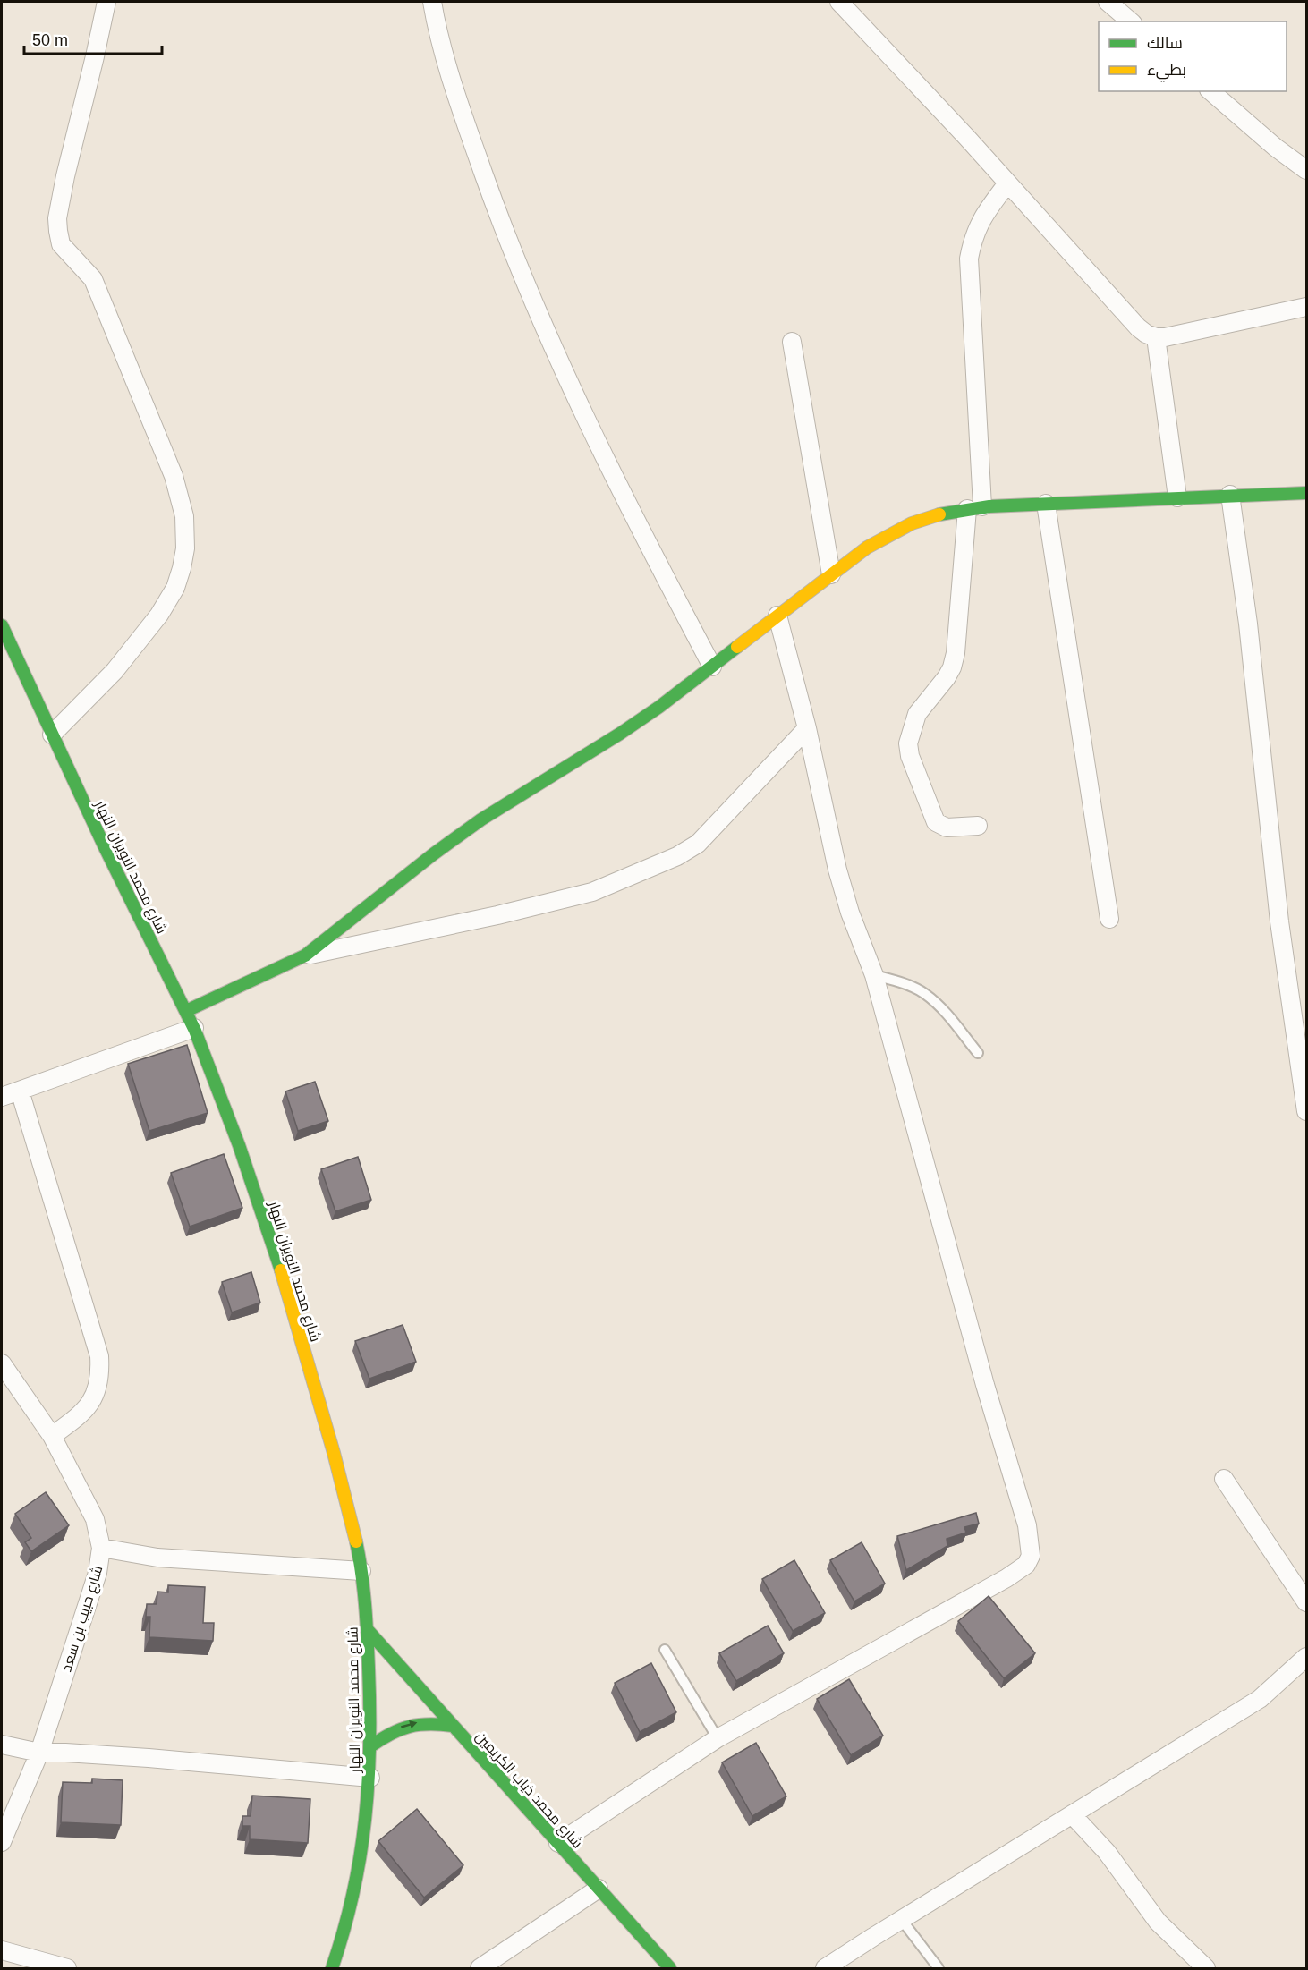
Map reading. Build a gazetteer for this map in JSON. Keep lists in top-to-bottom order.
{
  "streets": {
    "street": ["شارع محمد النويران النهار", "شارع حبيب بن سعد", "شارع محمد ذياب الكريمين"]
  },
  "crossings": [
    ["شارع محمد النويران النهار", "شارع حبيب بن سعد"],
    ["شارع محمد النويران النهار", "شارع محمد ذياب الكريمين"]
  ],
  "legend": ["سالك", "بطيء"],
  "scale_bar": "50 m"
}
